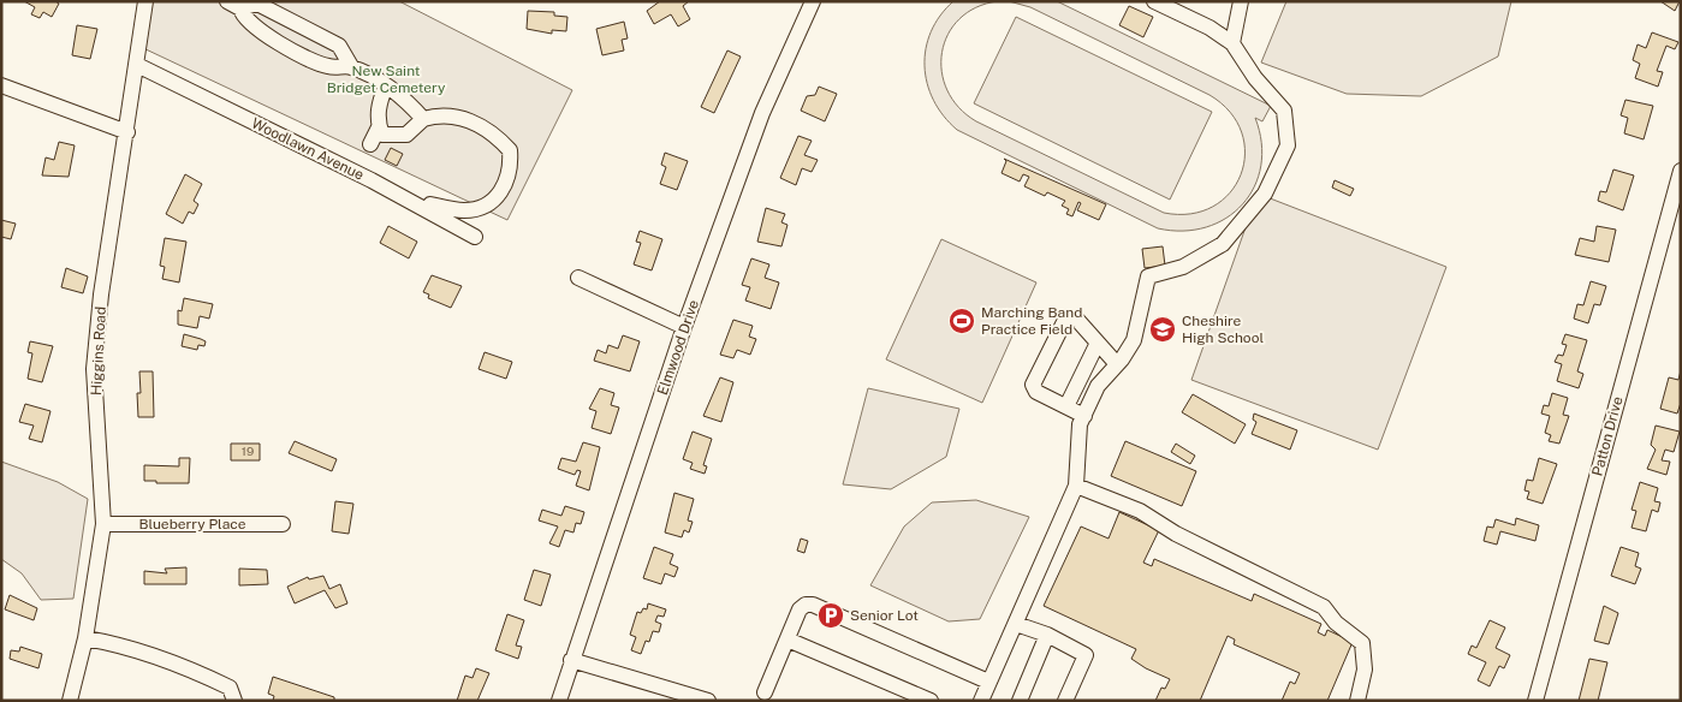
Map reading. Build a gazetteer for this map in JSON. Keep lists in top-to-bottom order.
{
  "streets": {
    "street": [
      "Woodlawn Avenue",
      "Elmwood Drive",
      "Higgins Road",
      "Patton Drive",
      "Blueberry Place"
    ]
  },
  "crossings": [
    ["Woodlawn Avenue", "Higgins Road"],
    ["Higgins Road", "Blueberry Place"]
  ],
  "parks": ["New Saint Bridget Cemetery"],
  "places": {
    "sports": ["Marching Band Practice Field"],
    "school or university": ["Cheshire High School"],
    "parking": ["Senior Lot"]
  },
  "house_numbers": ["19"]
}
